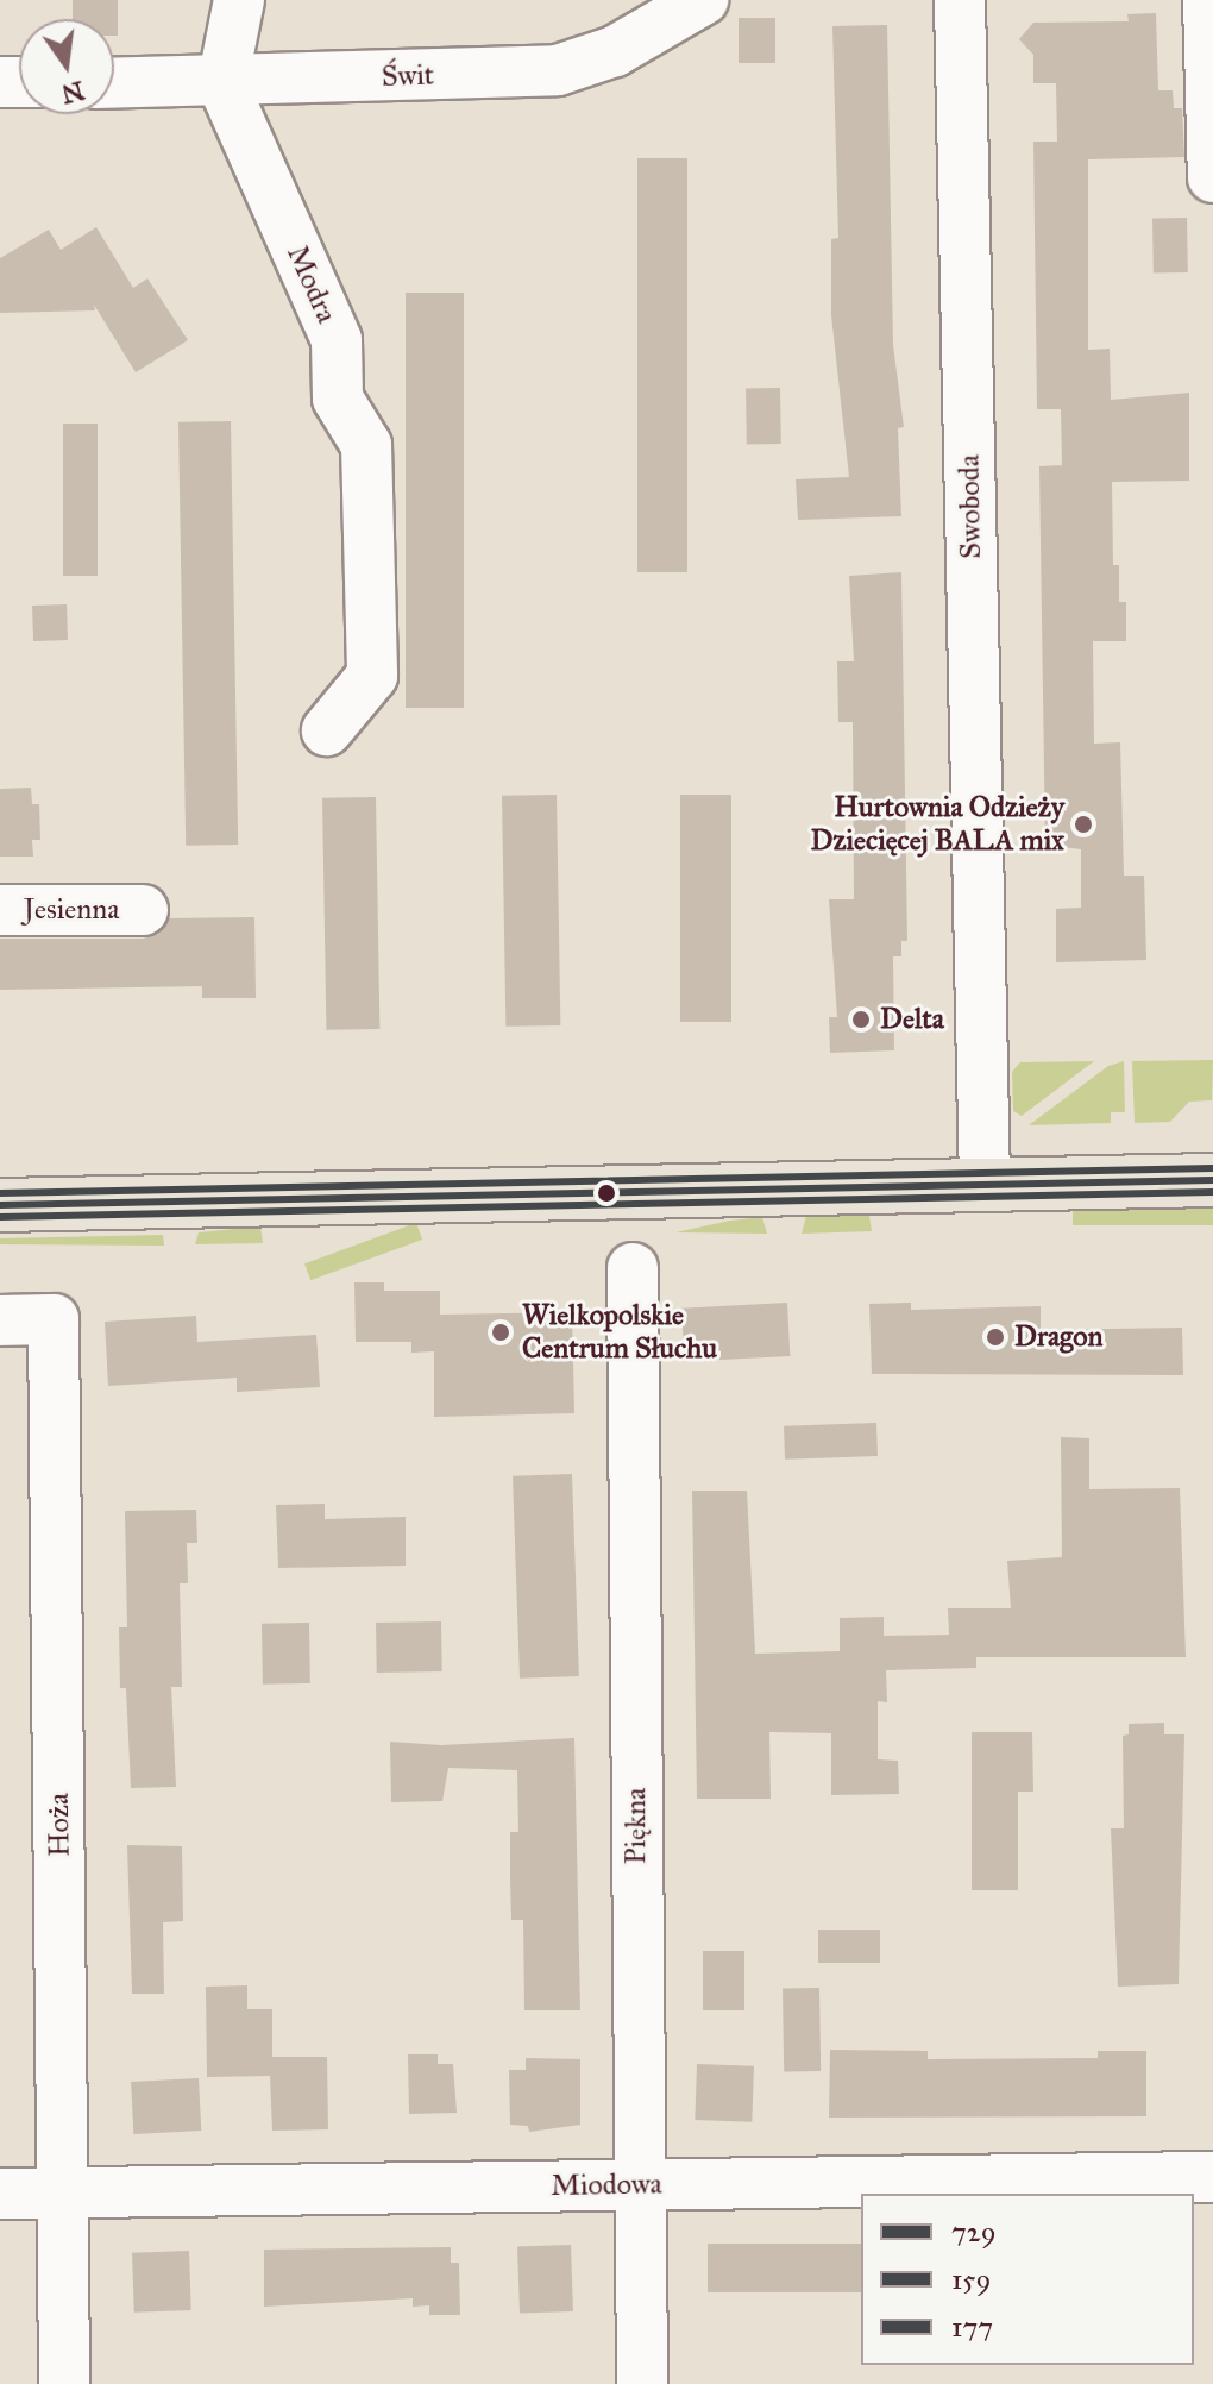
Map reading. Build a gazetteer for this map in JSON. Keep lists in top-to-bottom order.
{
  "streets": {
    "street": [
      "Świt",
      "Modra",
      "Swoboda",
      "Jesienna",
      "Hoża",
      "Piękna",
      "Miodowa"
    ]
  },
  "crossings": [
    ["Świt", "Modra"],
    ["Hoża", "Miodowa"],
    ["Piękna", "Miodowa"]
  ],
  "places": [
    "Hurtownia Odzieży Dziecięcej BALA mix",
    "Delta",
    "Wielkopolskie Centrum Słuchu",
    "Dragon"
  ],
  "lines": ["transit line 177", "transit line 729", "transit line 159"],
  "legend": ["729", "159", "177"],
  "north": "bottom"
}
